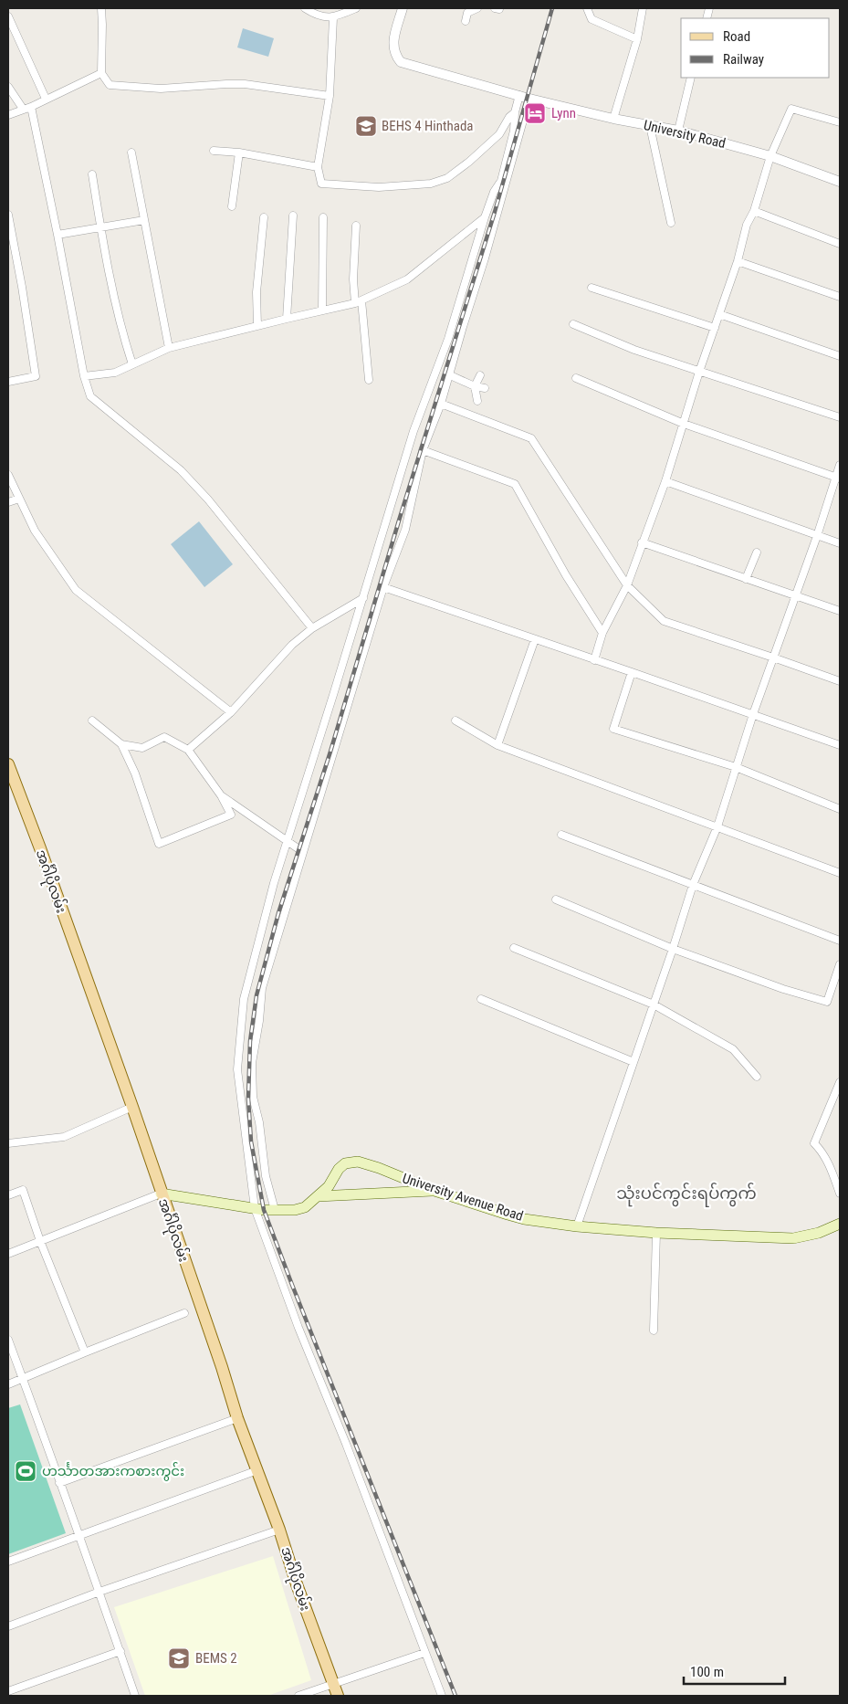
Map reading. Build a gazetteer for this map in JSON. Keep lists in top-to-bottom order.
{
  "streets": {
    "main road": ["အင်္ဂါပိုလမ်း", "University Avenue Road"],
    "street": ["University Road"]
  },
  "crossings": [
    ["အင်္ဂါပိုလမ်း", "University Avenue Road"]
  ],
  "districts": ["သုံးပင်ကွင်းရပ်ကွက်"],
  "places": {
    "hotel": ["Lynn"],
    "school or university": ["BEHS 4 Hinthada", "BEMS 2"],
    "sports": ["ဟင်္သာတအားကစားကွင်း"]
  },
  "legend": ["Road", "Railway"],
  "scale_bar": "100 m"
}
